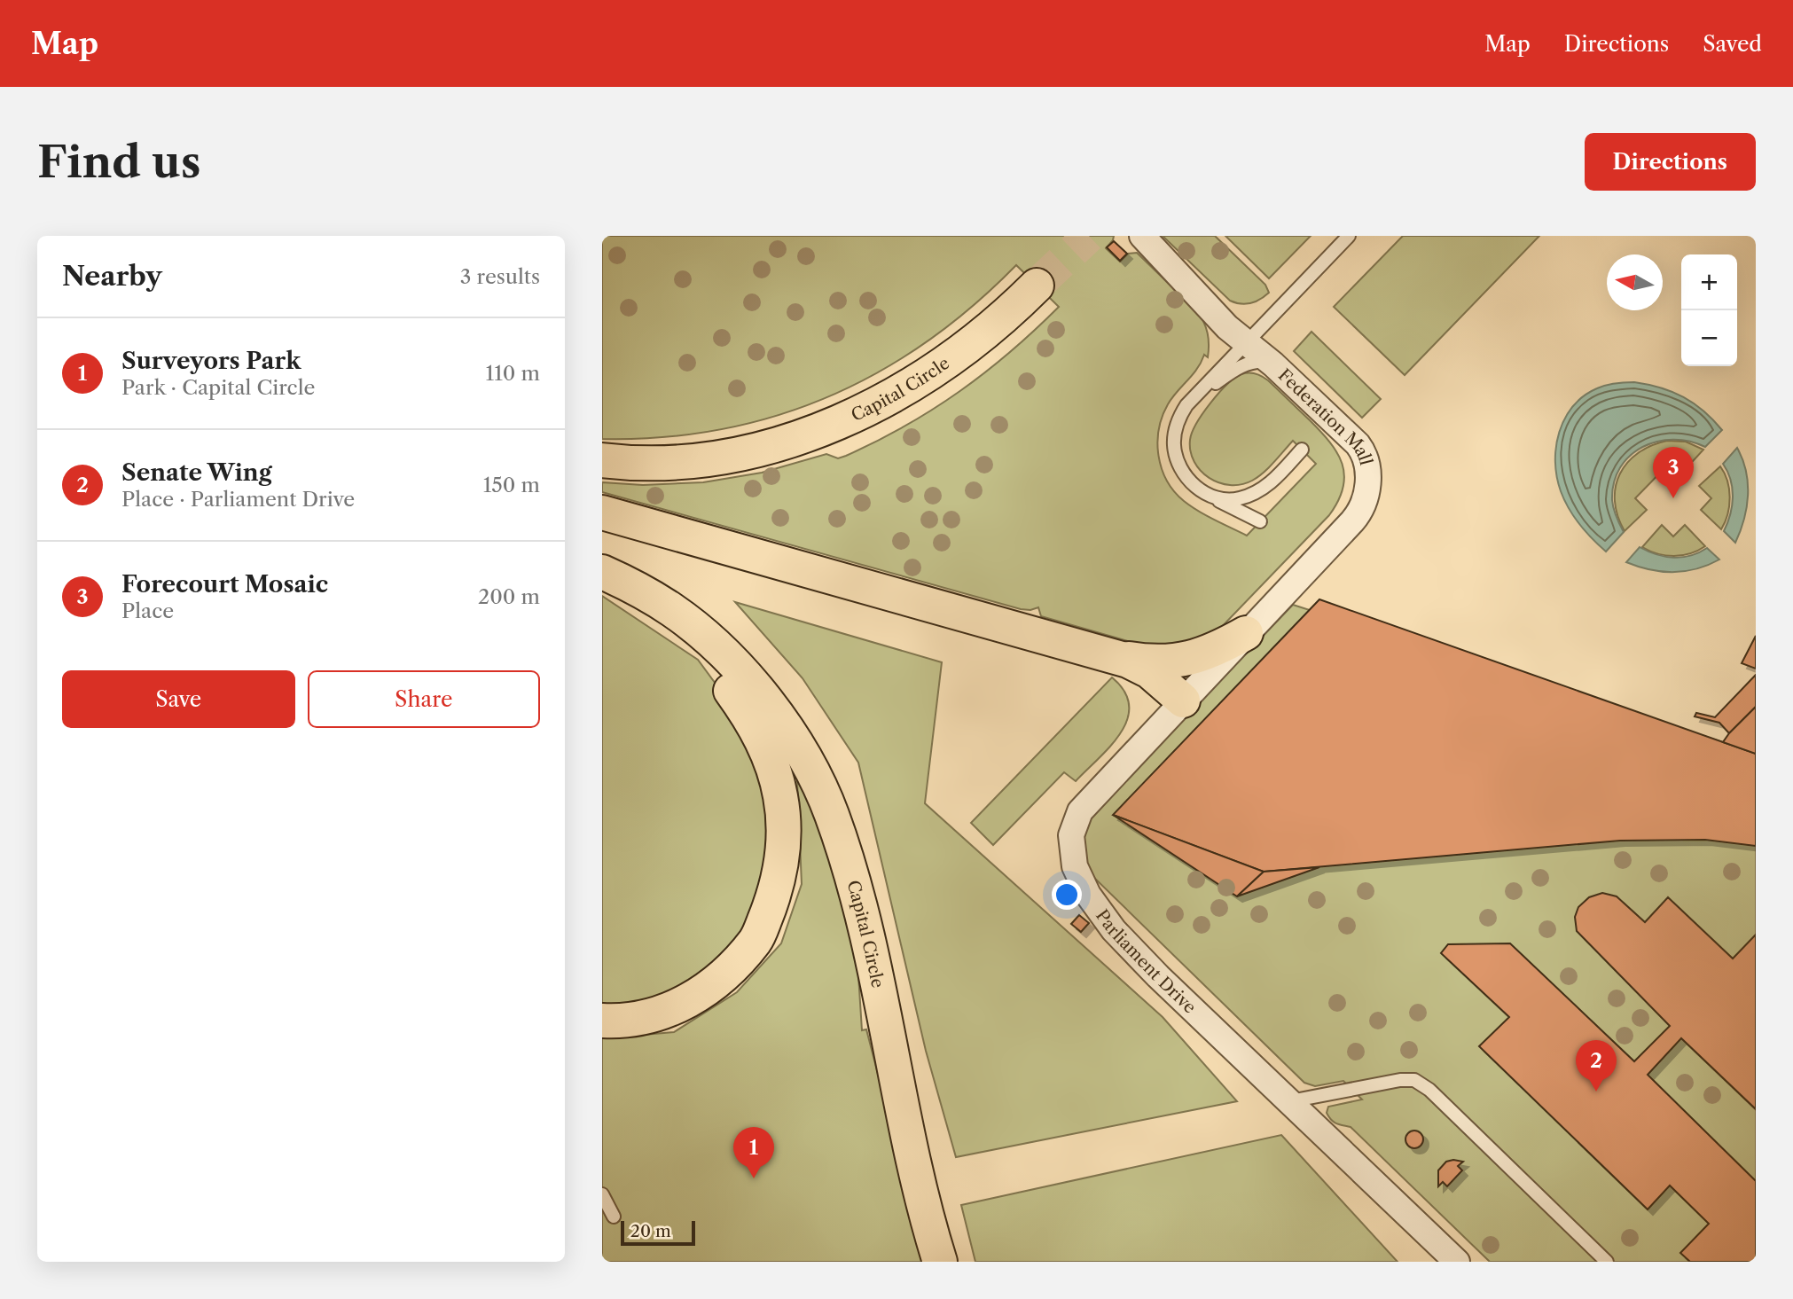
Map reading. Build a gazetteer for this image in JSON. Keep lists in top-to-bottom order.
{
  "streets": {
    "highway": ["Capital Circle"],
    "street": ["Federation Mall", "Parliament Drive"]
  },
  "crossings": [
    ["Federation Mall", "Parliament Drive"]
  ],
  "scale_bar": "20 m",
  "north": "left",
  "page": {
    "header": "Map",
    "nav": ["Map", "Directions", "Saved"],
    "buttons": [
      "Directions",
      ["Save", "Share"]
    ],
    "title": "Find us",
    "heading": ["Nearby", "3 results"],
    "map_buttons": ["+", "−"],
    "list": [
      {
        "mark": "1",
        "name": "Surveyors Park",
        "note": "Park · Capital Circle",
        "value": "110 m"
      },
      {
        "mark": "2",
        "name": "Senate Wing",
        "note": "Place · Parliament Drive",
        "value": "150 m"
      },
      {
        "mark": "3",
        "name": "Forecourt Mosaic",
        "note": "Place",
        "value": "200 m"
      }
    ],
    "pins": ["3", "2", "1"],
    "scale": "20 m"
  }
}
